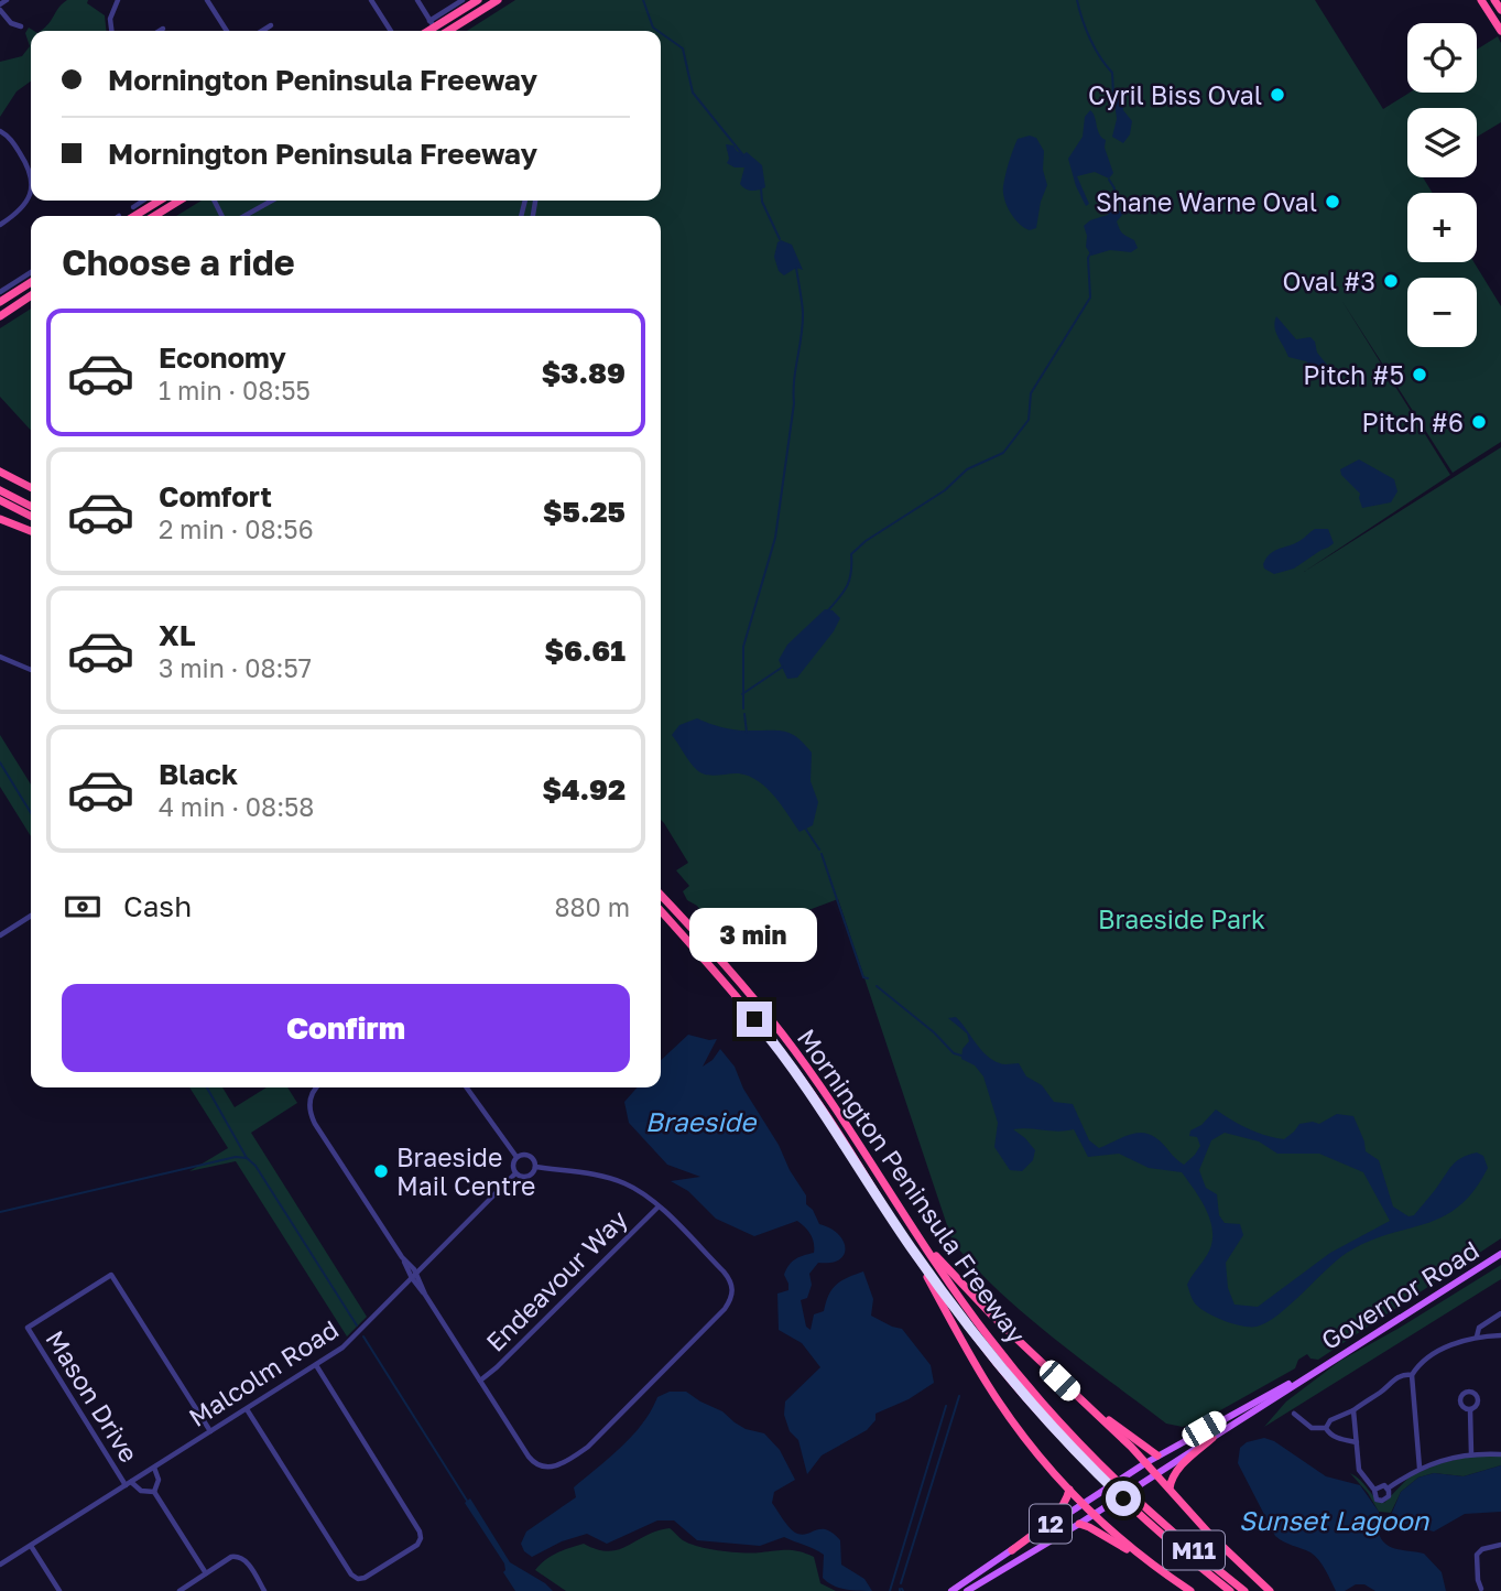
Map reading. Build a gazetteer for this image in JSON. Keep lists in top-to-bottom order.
{
  "streets": {
    "highway": ["Mornington Peninsula Freeway", "M11"],
    "main road": ["Governor Road", "12"],
    "street": ["Endeavour Way", "Malcolm Road", "Mason Drive"]
  },
  "crossings": [
    ["Malcolm Road", "Mason Drive"]
  ],
  "water": ["Braeside", "Sunset Lagoon"],
  "parks": ["Braeside Park"],
  "places": [
    "Cyril Biss Oval",
    "Shane Warne Oval",
    "Oval #3",
    "Pitch #5",
    "Pitch #6",
    "Braeside Mail Centre"
  ],
  "page": {
    "map_buttons": ["+", "−"],
    "banner": ["Mornington Peninsula Freeway", "Mornington Peninsula Freeway"],
    "heading": "Choose a ride",
    "list": [
      {
        "name": "Economy",
        "note": "1 min · 08:55",
        "value": "$3.89"
      },
      {
        "name": "Comfort",
        "note": "2 min · 08:56",
        "value": "$5.25"
      },
      {
        "name": "XL",
        "note": "3 min · 08:57",
        "value": "$6.61"
      },
      {
        "name": "Black",
        "note": "4 min · 08:58",
        "value": "$4.92"
      }
    ],
    "pay": ["Cash", "880 m"],
    "bubble": "3 min",
    "buttons": "Confirm"
  }
}
